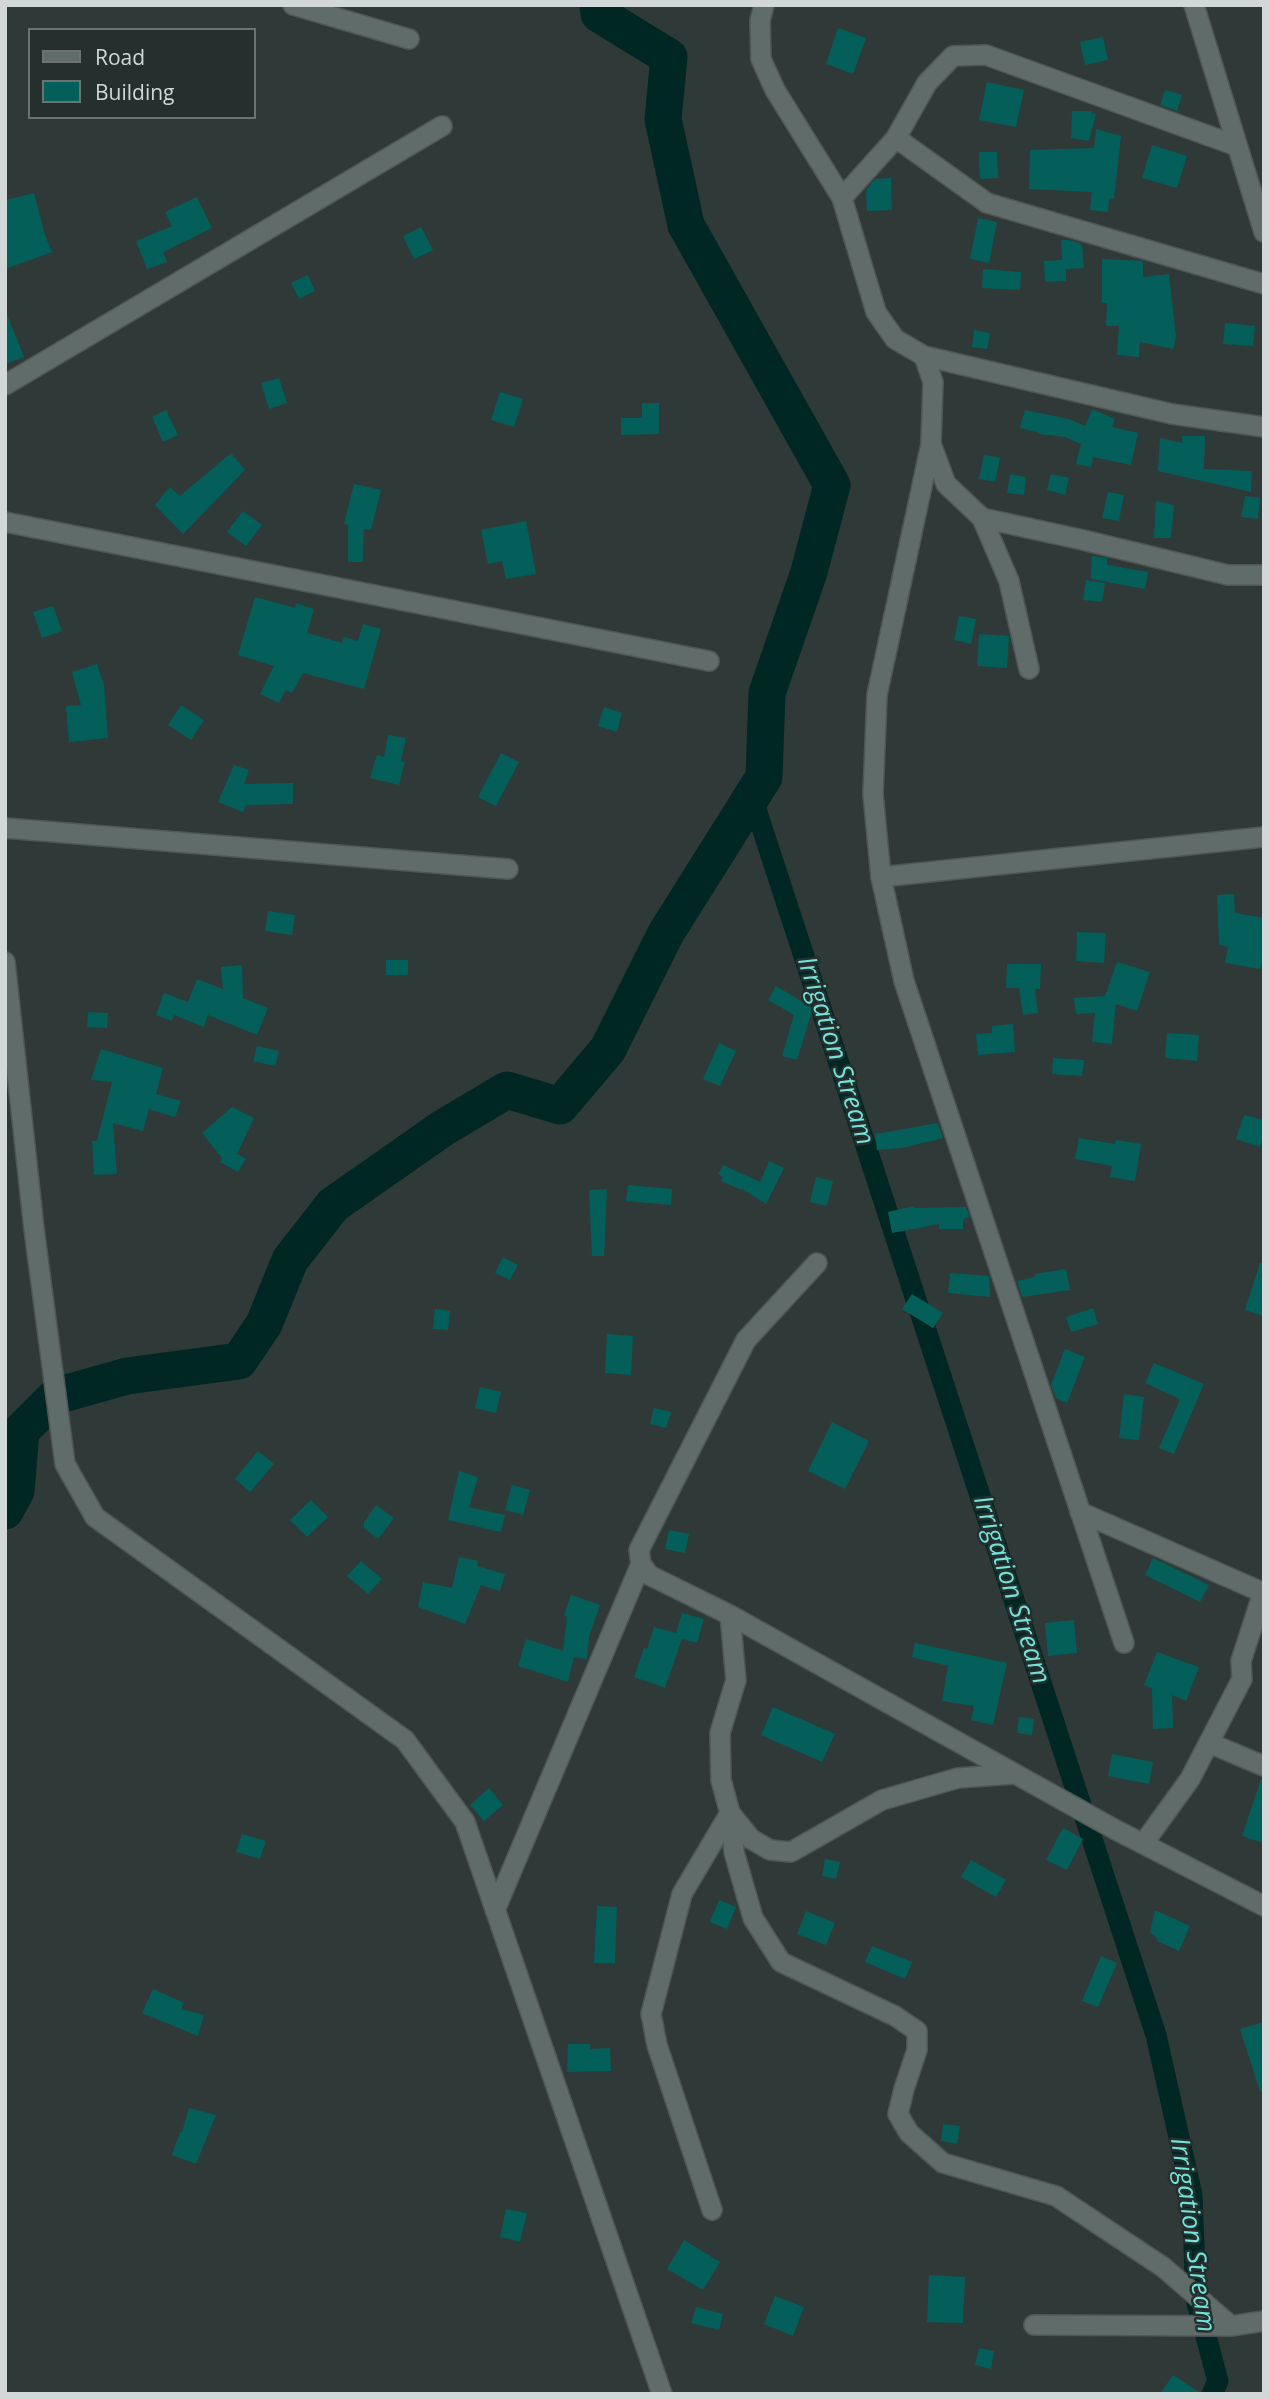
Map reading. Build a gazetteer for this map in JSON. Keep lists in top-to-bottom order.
{
  "water": ["Irrigation Stream"],
  "legend": ["Road", "Building"]
}
